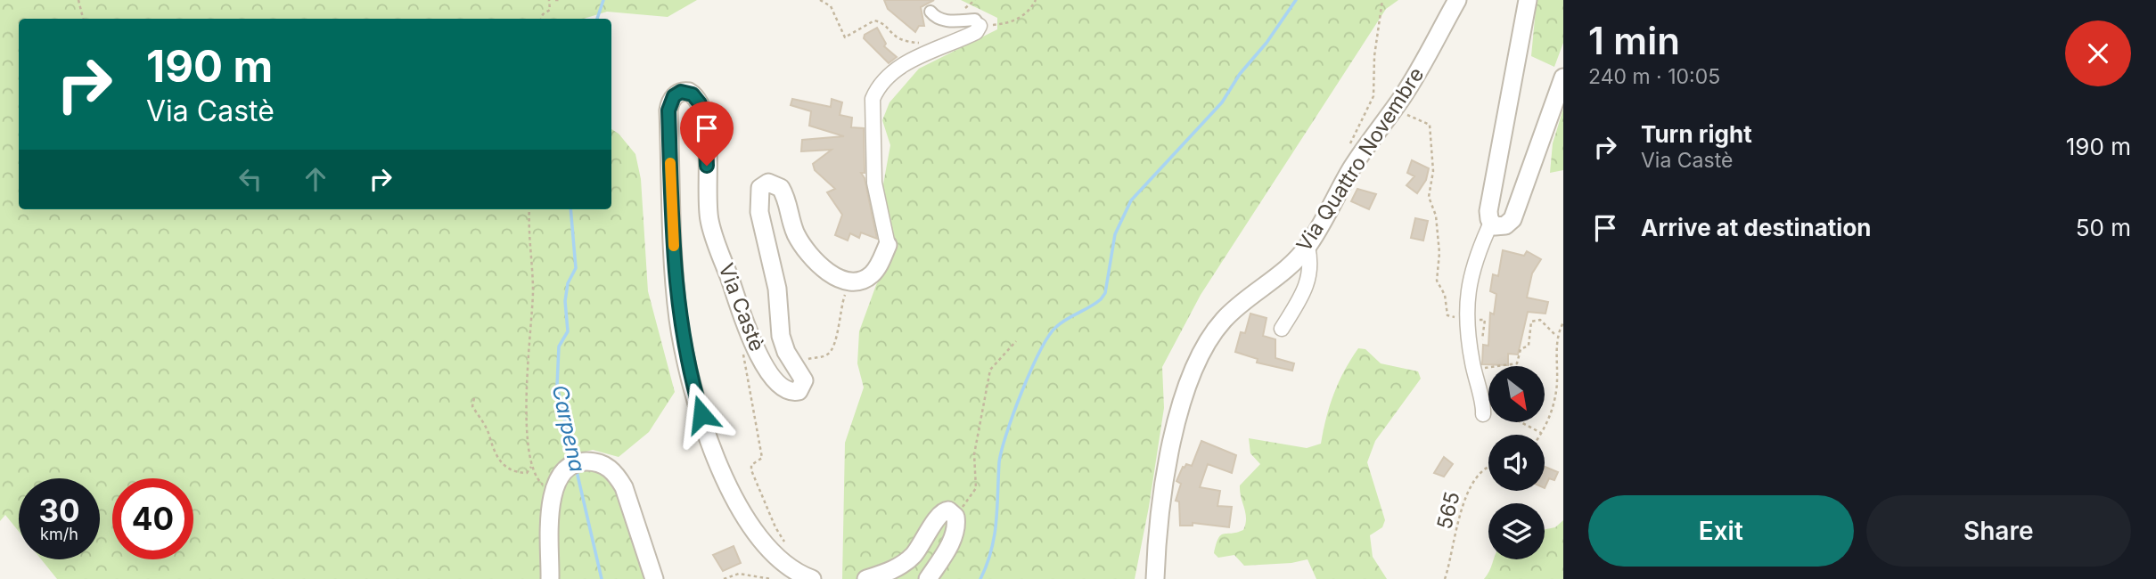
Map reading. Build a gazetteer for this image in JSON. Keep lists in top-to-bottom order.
{
  "streets": {
    "street": ["Via Quattro Novembre", "Via Castè"],
    "path": ["565"]
  },
  "water": ["Carpena"],
  "north": "bottom right",
  "page": {
    "heading": ["1 min", "240 m · 10:05"],
    "turn": ["190 m", "Via Castè"],
    "list": [
      {
        "name": "Turn right",
        "note": "Via Castè",
        "value": "190 m"
      },
      {
        "name": "Arrive at destination",
        "value": "50 m"
      }
    ],
    "speed": "30 km/h",
    "limit": "40",
    "buttons": ["Exit", "Share"]
  }
}
